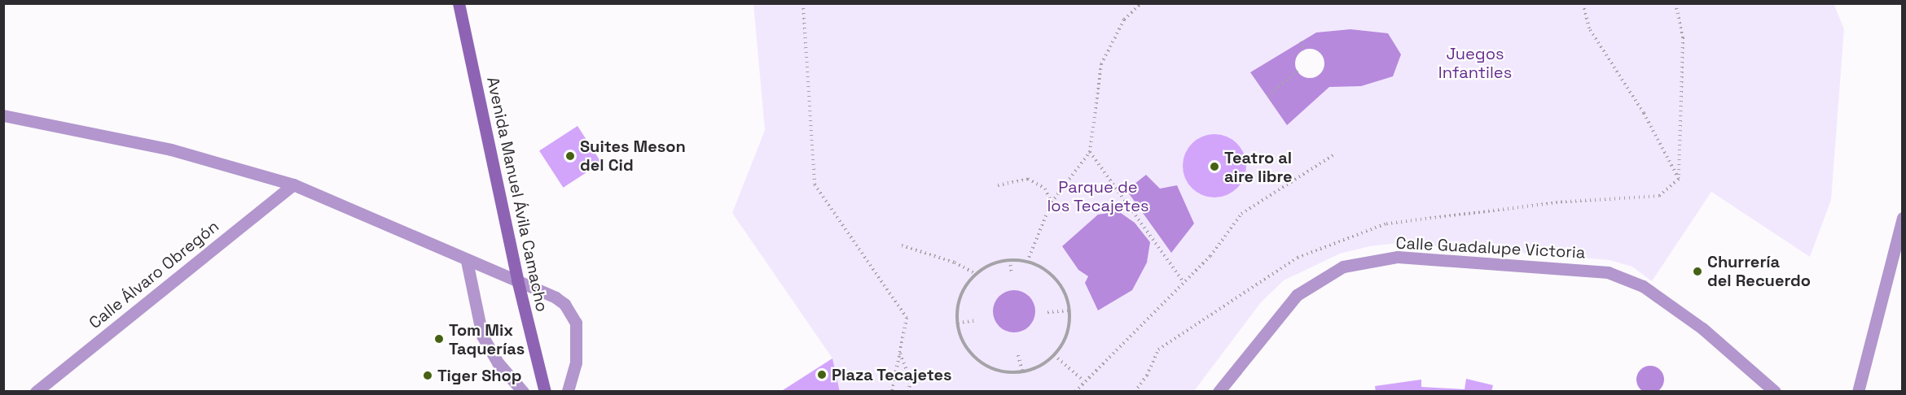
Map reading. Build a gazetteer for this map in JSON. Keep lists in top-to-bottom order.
{
  "streets": {
    "main road": ["Avenida Manuel Ávila Camacho"],
    "street": ["Calle Guadalupe Victoria", "Calle Álvaro Obregón"]
  },
  "parks": ["Juegos Infantiles", "Parque de los Tecajetes"],
  "places": [
    "Suites Meson del Cid",
    "Teatro al aire libre",
    "Churrería del Recuerdo",
    "Tom Mix Taquerías",
    "Plaza Tecajetes",
    "Tiger Shop"
  ]
}
